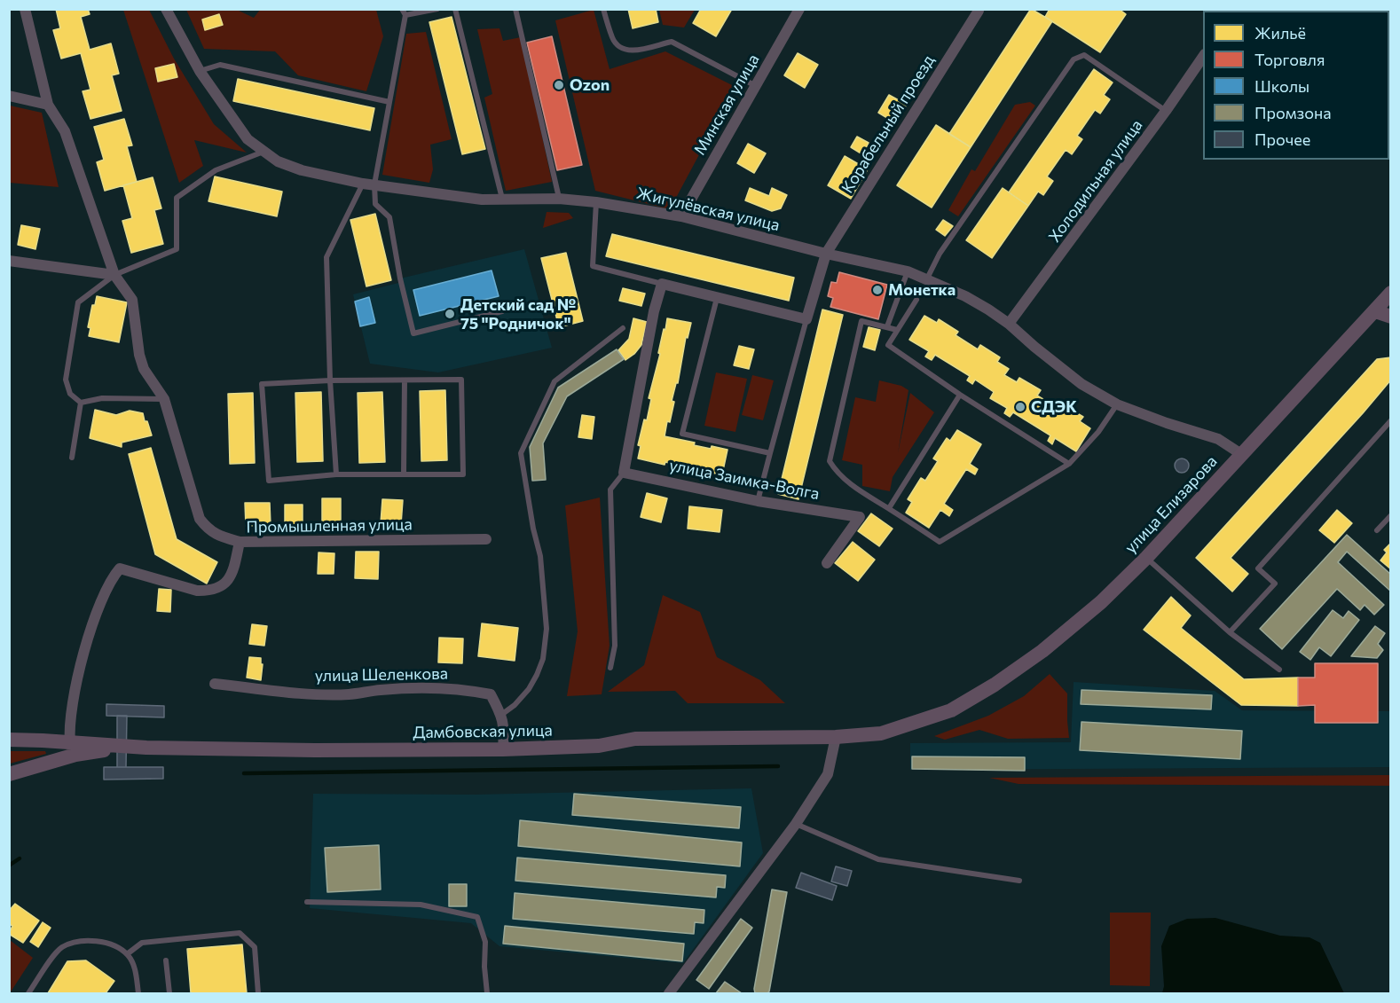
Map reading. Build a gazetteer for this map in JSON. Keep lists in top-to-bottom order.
{
  "streets": {
    "street": [
      "Минская улица",
      "Корабельный проезд",
      "Холодильная улица",
      "Жигулёвская улица",
      "улица Заимка-Волга",
      "улица Елизарова",
      "Промышленная улица",
      "улица Шеленкова",
      "Дамбовская улица"
    ]
  },
  "crossings": [
    ["Минская улица", "Жигулёвская улица"],
    ["Корабельный проезд", "Жигулёвская улица"],
    ["Холодильная улица", "Жигулёвская улица"],
    ["Жигулёвская улица", "улица Елизарова"],
    ["улица Елизарова", "Дамбовская улица"],
    ["Промышленная улица", "Дамбовская улица"]
  ],
  "places": [
    "Ozon",
    "Монетка",
    "Детский сад № 75 \"Родничок\"",
    "СДЭК"
  ],
  "legend": [
    "Жильё",
    "Торговля",
    "Школы",
    "Промзона",
    "Прочее"
  ]
}
